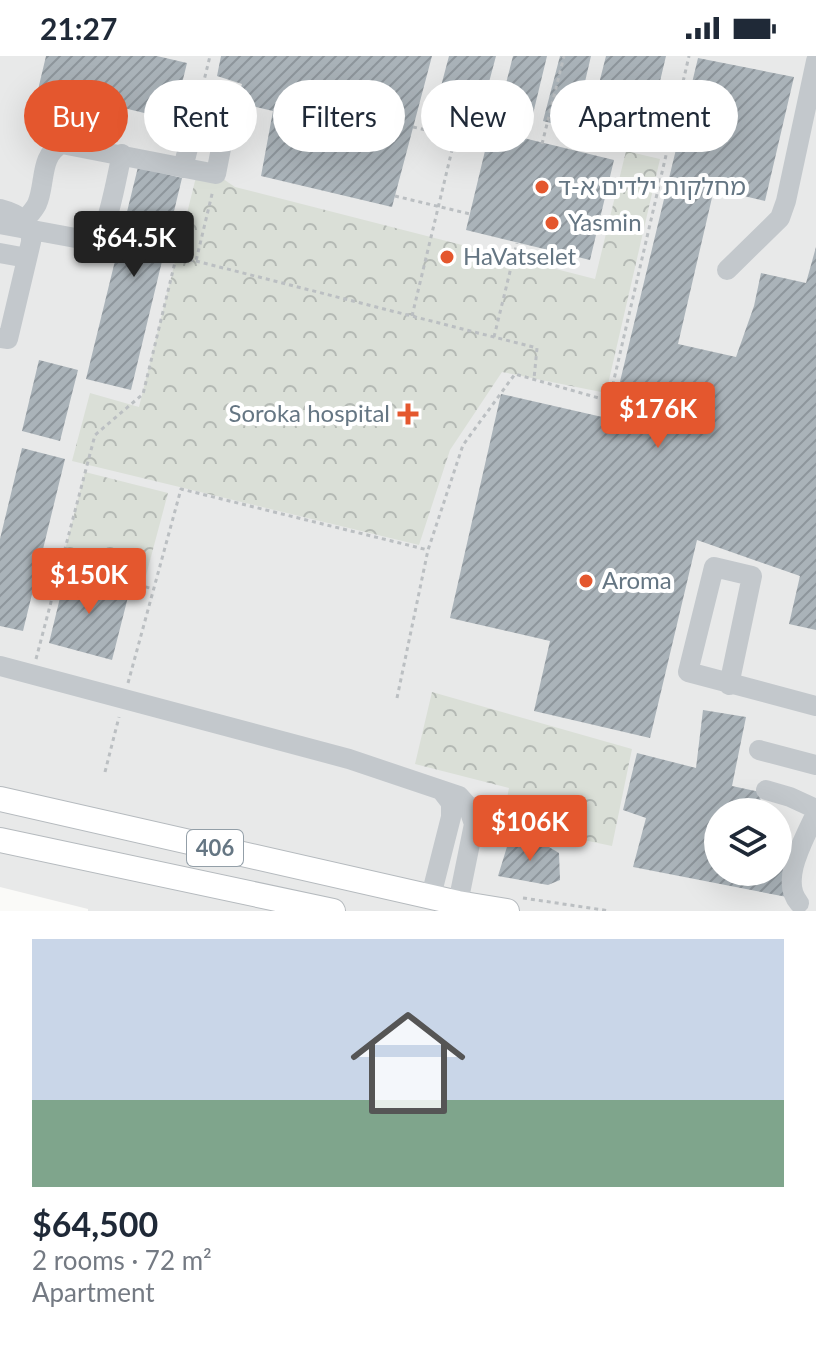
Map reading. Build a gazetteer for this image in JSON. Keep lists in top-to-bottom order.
{
  "streets": {
    "main road": ["406"]
  },
  "places": {
    "other": [
      "מחלקות ילדים א-ד",
      "Yasmin",
      "HaVatselet",
      "Aroma"
    ],
    "health": ["Soroka hospital"]
  },
  "page": {
    "status": "21:27",
    "chip": [
      "Buy",
      "Rent",
      "Filters",
      "New",
      "Apartment"
    ],
    "price": [
      "$64.5K",
      "$176K",
      "$150K",
      "$106K"
    ],
    "list": [
      {
        "name": "$64,500",
        "note": "2 rooms · 72 m² · Apartment"
      }
    ]
  }
}
